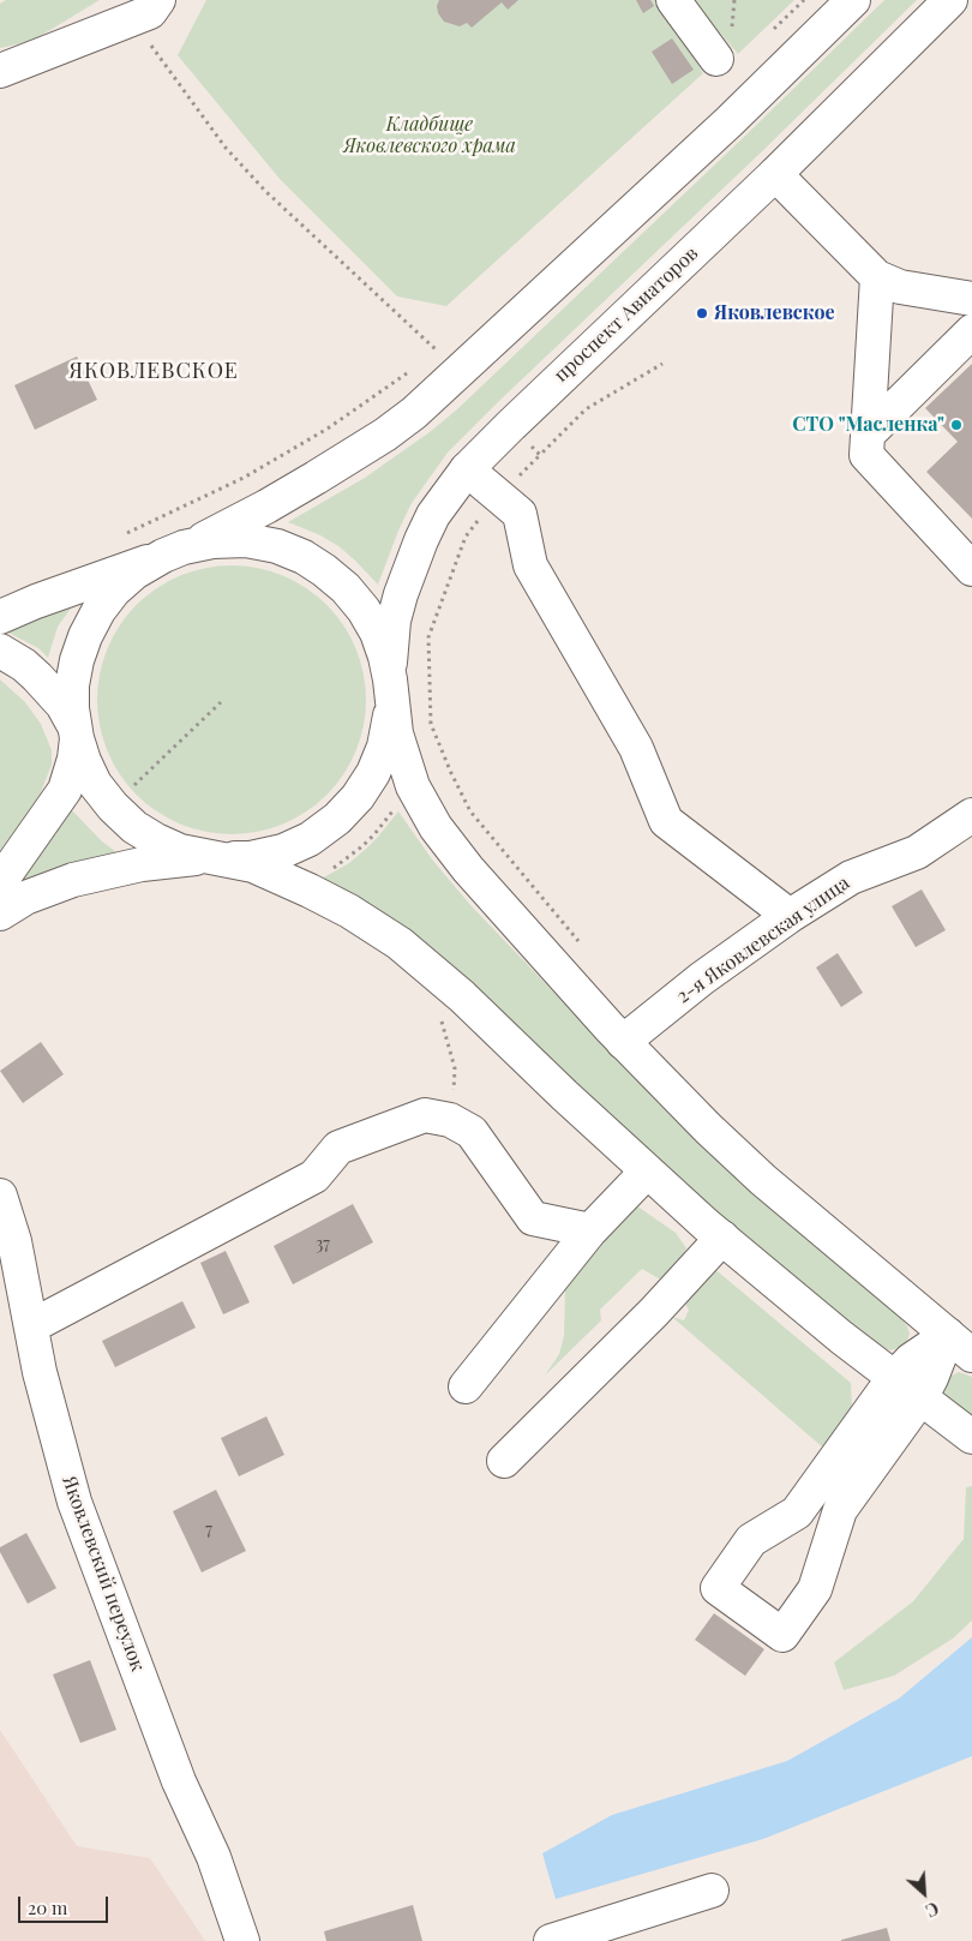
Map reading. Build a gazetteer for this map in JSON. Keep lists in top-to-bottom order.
{
  "streets": {
    "main road": ["проспект Авиаторов", "2-я Яковлевская улица", "Яковлевский переулок"]
  },
  "districts": ["ЯКОВЛЕВСКОЕ"],
  "parks": ["Кладбище Яковлевского храма"],
  "places": ["Яковлевское", "СТО \"Масленка\""],
  "house_numbers": ["37", "7"],
  "scale_bar": "20 m",
  "north": "bottom right"
}
